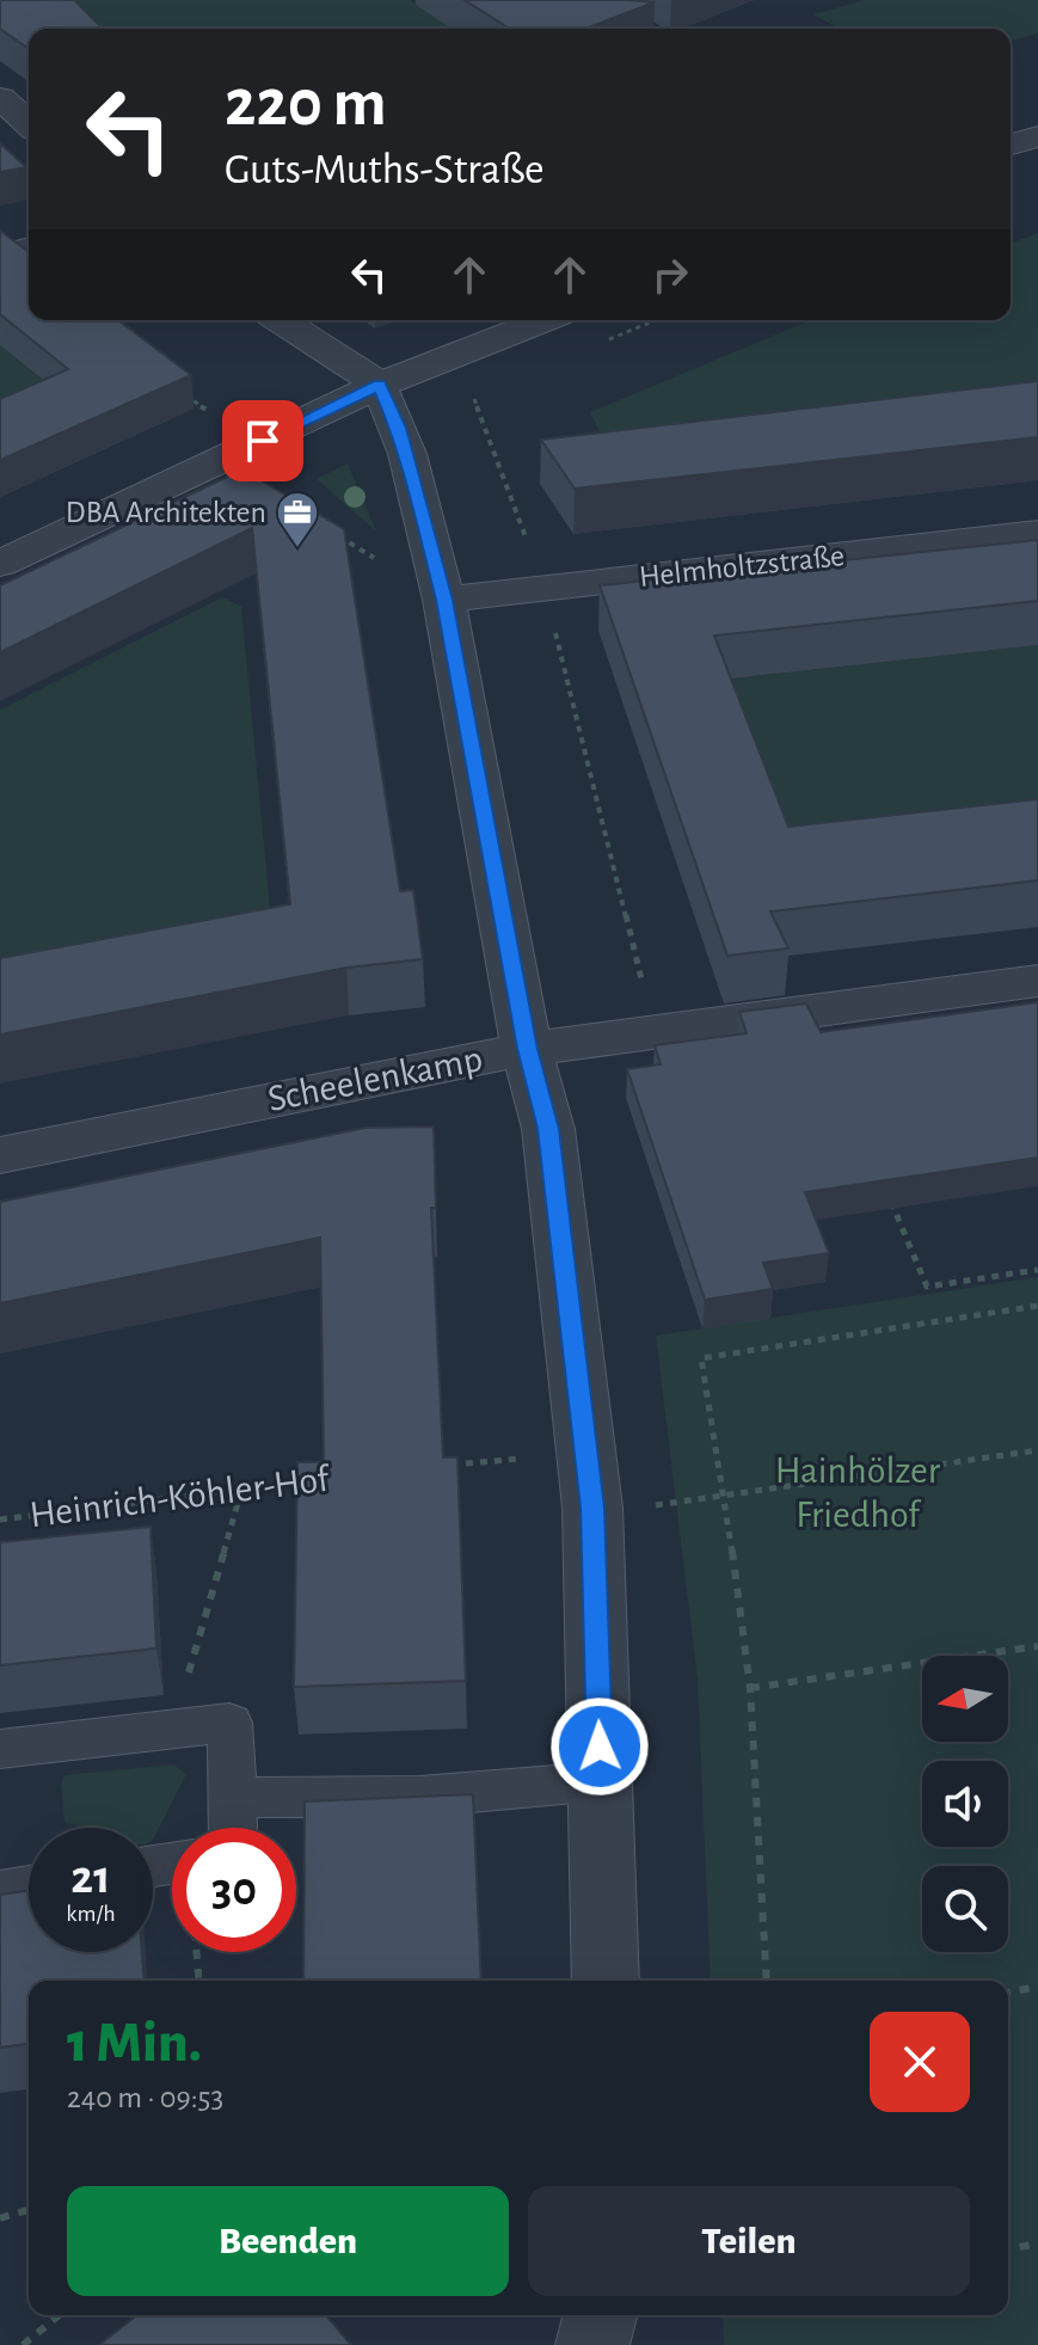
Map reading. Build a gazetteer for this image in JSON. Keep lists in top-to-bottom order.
{
  "streets": {
    "street": ["Helmholtzstraße", "Scheelenkamp"],
    "path": ["Heinrich-Köhler-Hof"]
  },
  "parks": ["Hainhölzer Friedhof"],
  "places": {
    "office": ["DBA Architekten"]
  },
  "north": "left",
  "page": {
    "turn": ["220 m", "Guts-Muths-Straße"],
    "speed": "21 km/h",
    "limit": "30",
    "heading": ["1 Min.", "240 m · 09:53"],
    "buttons": ["Beenden", "Teilen"]
  }
}
